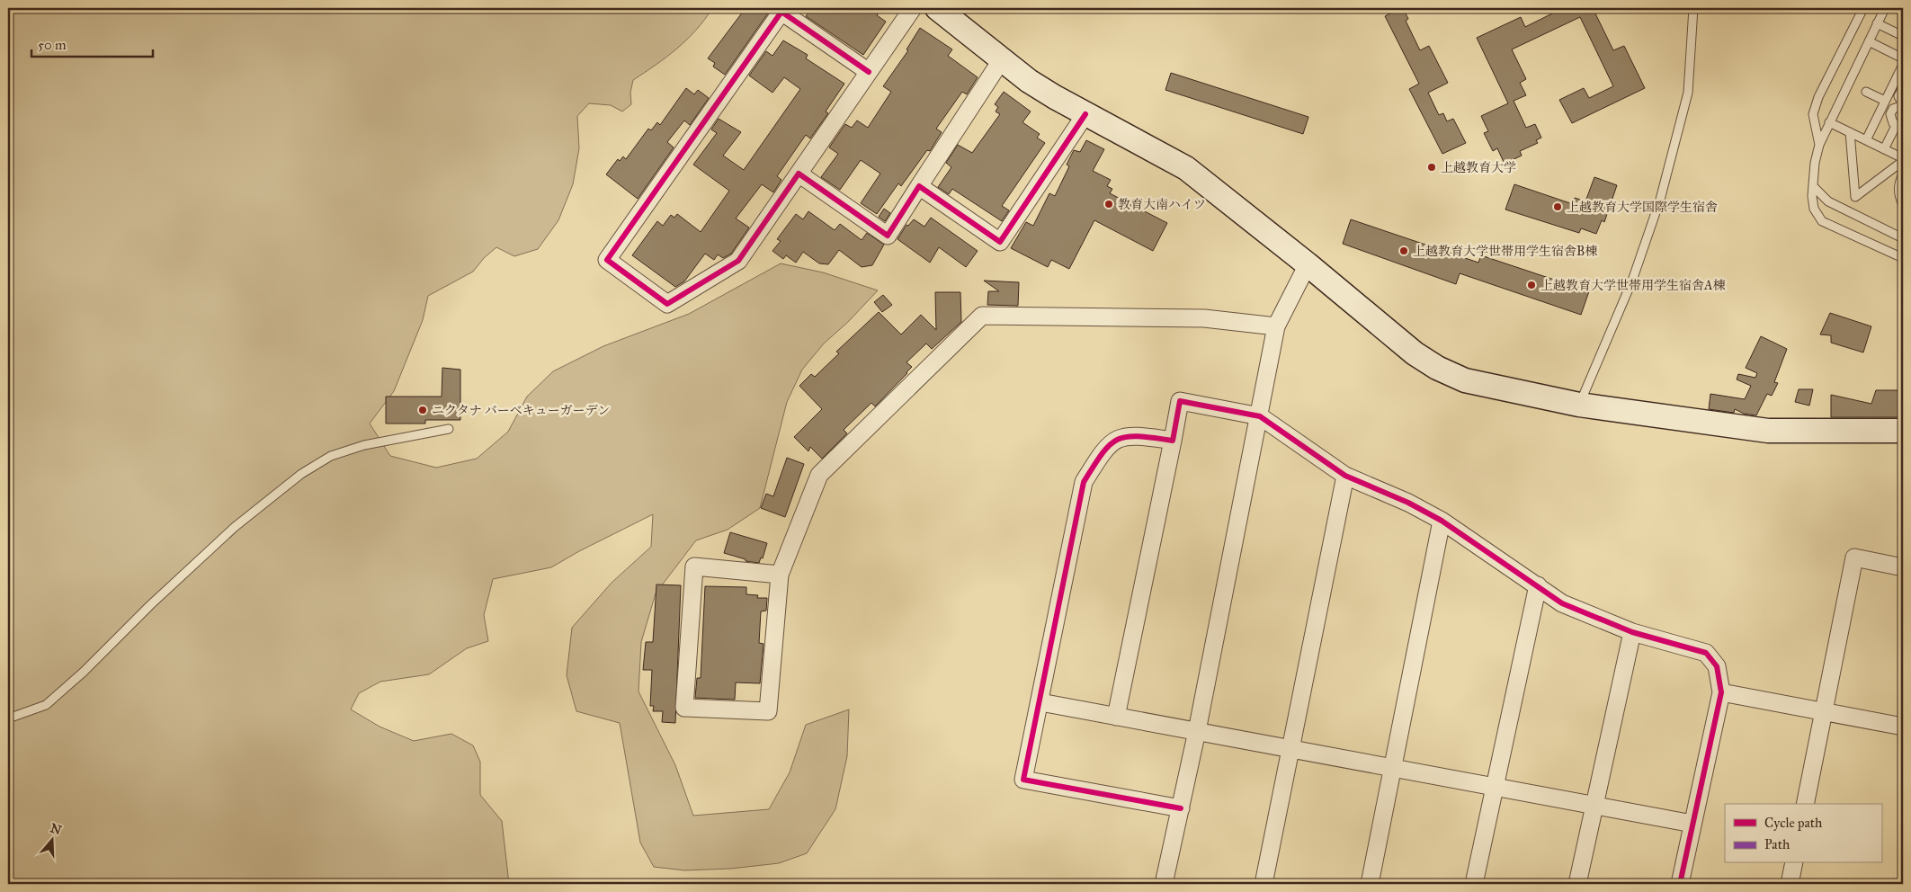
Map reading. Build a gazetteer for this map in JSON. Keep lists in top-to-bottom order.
{
  "places": [
    "上越教育大学",
    "教育大南ハイツ",
    "上越教育大学国際学生宿舎",
    "上越教育大学世帯用学生宿舎B棟",
    "上越教育大学世帯用学生宿舎A棟",
    "ニクタナ バーベキューガーデン"
  ],
  "legend": ["Cycle path", "Path"],
  "scale_bar": "50 m",
  "north": "top"
}
